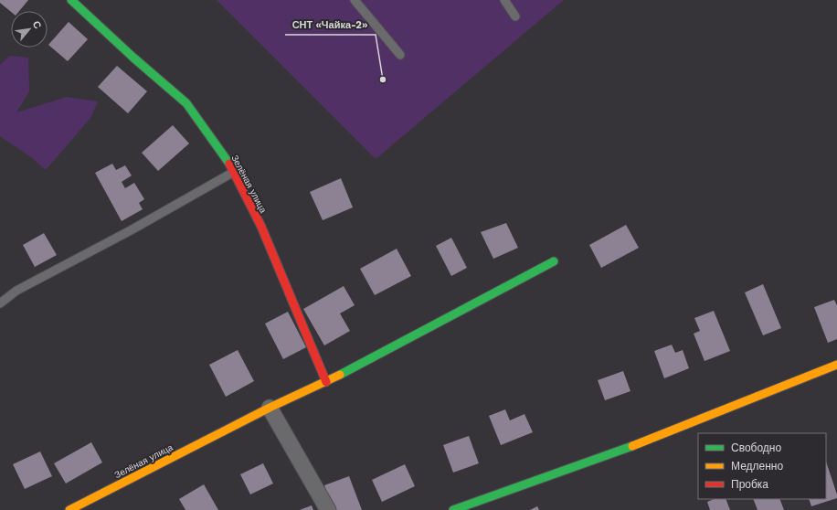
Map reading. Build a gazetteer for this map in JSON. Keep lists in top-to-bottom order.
{
  "streets": {
    "street": ["Зелёная улица"]
  },
  "places": ["СНТ «Чайка-2»"],
  "legend": ["Свободно", "Медленно", "Пробка"],
  "north": "top right"
}
